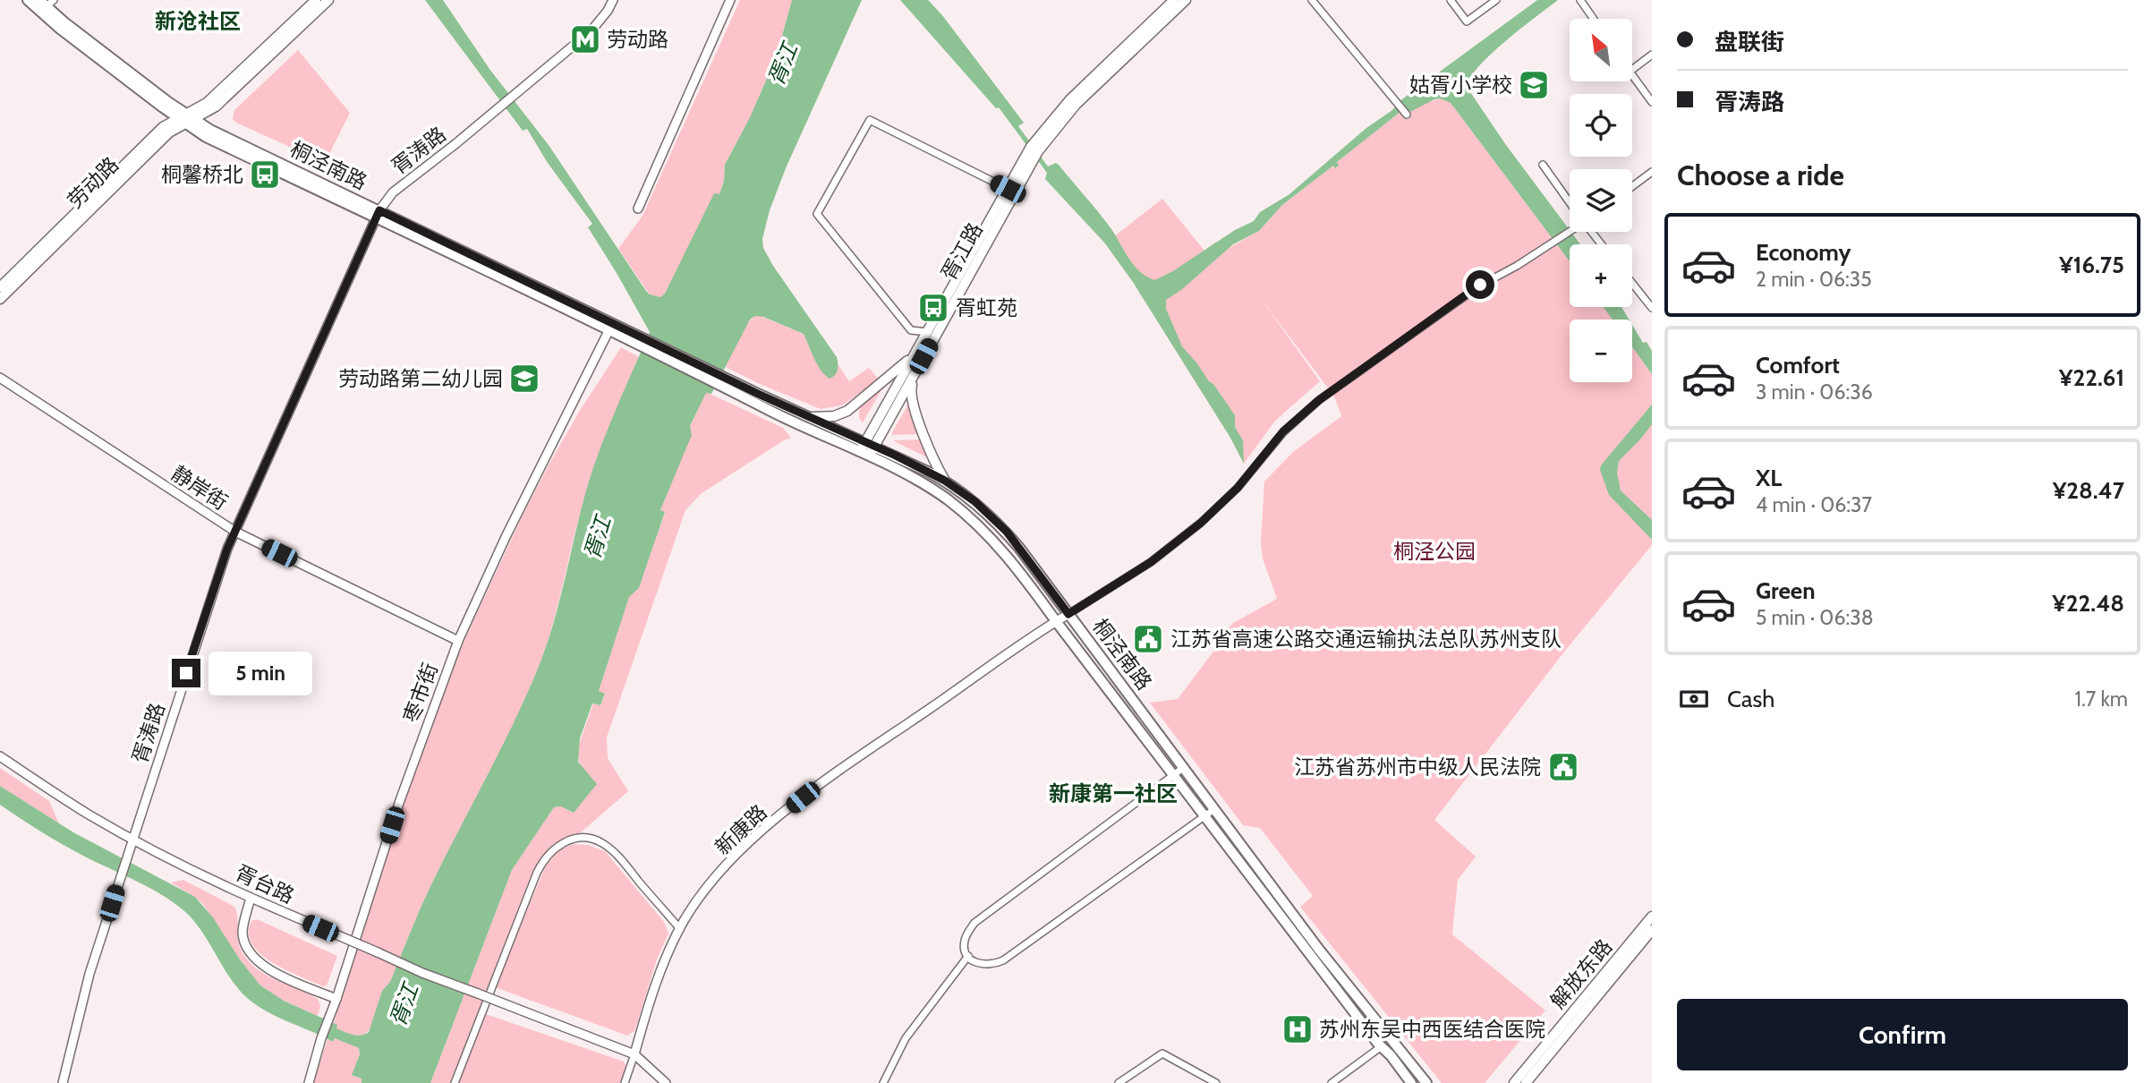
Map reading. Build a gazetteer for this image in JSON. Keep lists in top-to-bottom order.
{
  "streets": {
    "main road": [
      "桐泾南路",
      "劳动路",
      "胥江路",
      "解放东路"
    ],
    "street": [
      "胥涛路",
      "静岸街",
      "枣市街",
      "新康路",
      "胥台路"
    ]
  },
  "crossings": [
    ["胥涛路", "桐泾南路"],
    ["胥涛路", "静岸街"],
    ["胥涛路", "胥台路"],
    ["桐泾南路", "劳动路"],
    ["桐泾南路", "胥江路"],
    ["桐泾南路", "枣市街"],
    ["桐泾南路", "新康路"],
    ["静岸街", "枣市街"],
    ["新康路", "胥台路"]
  ],
  "districts": ["新沧社区", "新康第一社区"],
  "water": ["胥江"],
  "parks": ["桐泾公园"],
  "places": {
    "metro station": ["劳动路"],
    "school or university": ["姑胥小学校", "劳动路第二幼儿园"],
    "bus stop": ["桐馨桥北", "胥虹苑"],
    "public building": ["江苏省高速公路交通运输执法总队苏州支队", "江苏省苏州市中级人民法院"],
    "hospital": ["苏州东吴中西医结合医院"]
  },
  "north": "top left",
  "page": {
    "banner": ["盘联街", "胥涛路"],
    "map_buttons": ["+", "−"],
    "heading": "Choose a ride",
    "list": [
      {
        "name": "Economy",
        "note": "2 min · 06:35",
        "value": "¥16.75"
      },
      {
        "name": "Comfort",
        "note": "3 min · 06:36",
        "value": "¥22.61"
      },
      {
        "name": "XL",
        "note": "4 min · 06:37",
        "value": "¥28.47"
      },
      {
        "name": "Green",
        "note": "5 min · 06:38",
        "value": "¥22.48"
      }
    ],
    "bubble": "5 min",
    "pay": ["Cash", "1.7 km"],
    "buttons": "Confirm"
  }
}
